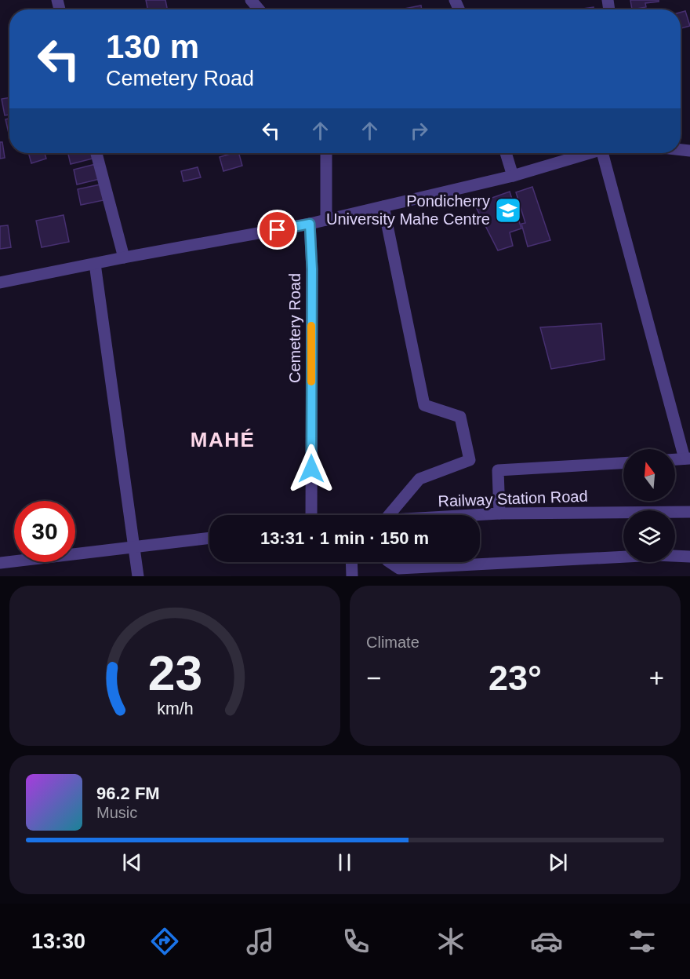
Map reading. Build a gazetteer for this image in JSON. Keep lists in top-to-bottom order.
{
  "streets": {
    "street": ["Cemetery Road", "Railway Station Road"]
  },
  "districts": ["MAHÉ"],
  "places": {
    "school or university": ["Pondicherry University Mahe Centre"]
  },
  "north": "top",
  "page": {
    "turn": ["130 m", "Cemetery Road"],
    "limit": "30",
    "trip": "13:31 · 1 min · 150 m",
    "tile": "Climate",
    "heat": ["−", "23°", "+"],
    "song": ["96.2 FM", "Music"],
    "tabs": "13:30",
    "gauge": ["23", "km/h"]
  }
}
